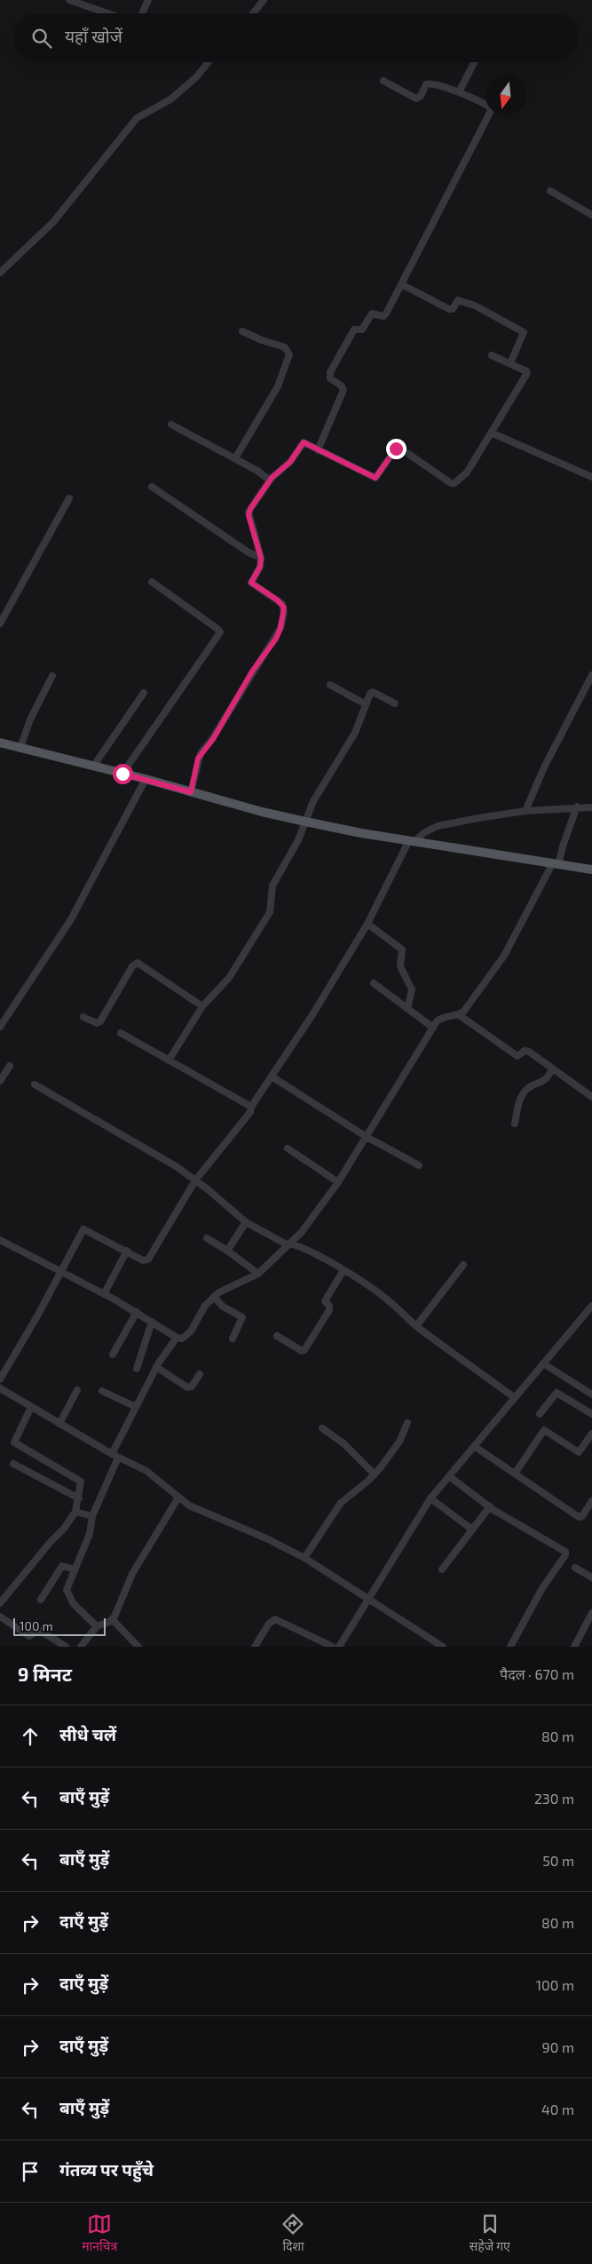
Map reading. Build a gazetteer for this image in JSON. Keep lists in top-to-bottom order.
{
  "scale_bar": "100 m",
  "north": "bottom",
  "page": {
    "search": "यहाँ खोजें",
    "scale": "100 m",
    "heading": ["9 मिनट", "पैदल · 670 m"],
    "list": [
      ["सीधे चलें", "80 m"],
      ["बाएँ मुड़ें", "230 m"],
      ["बाएँ मुड़ें", "50 m"],
      ["दाएँ मुड़ें", "80 m"],
      ["दाएँ मुड़ें", "100 m"],
      ["दाएँ मुड़ें", "90 m"],
      ["बाएँ मुड़ें", "40 m"],
      "गंतव्य पर पहुँचे"
    ],
    "nav": ["मानचित्र", "दिशा", "सहेजे गए"]
  }
}
